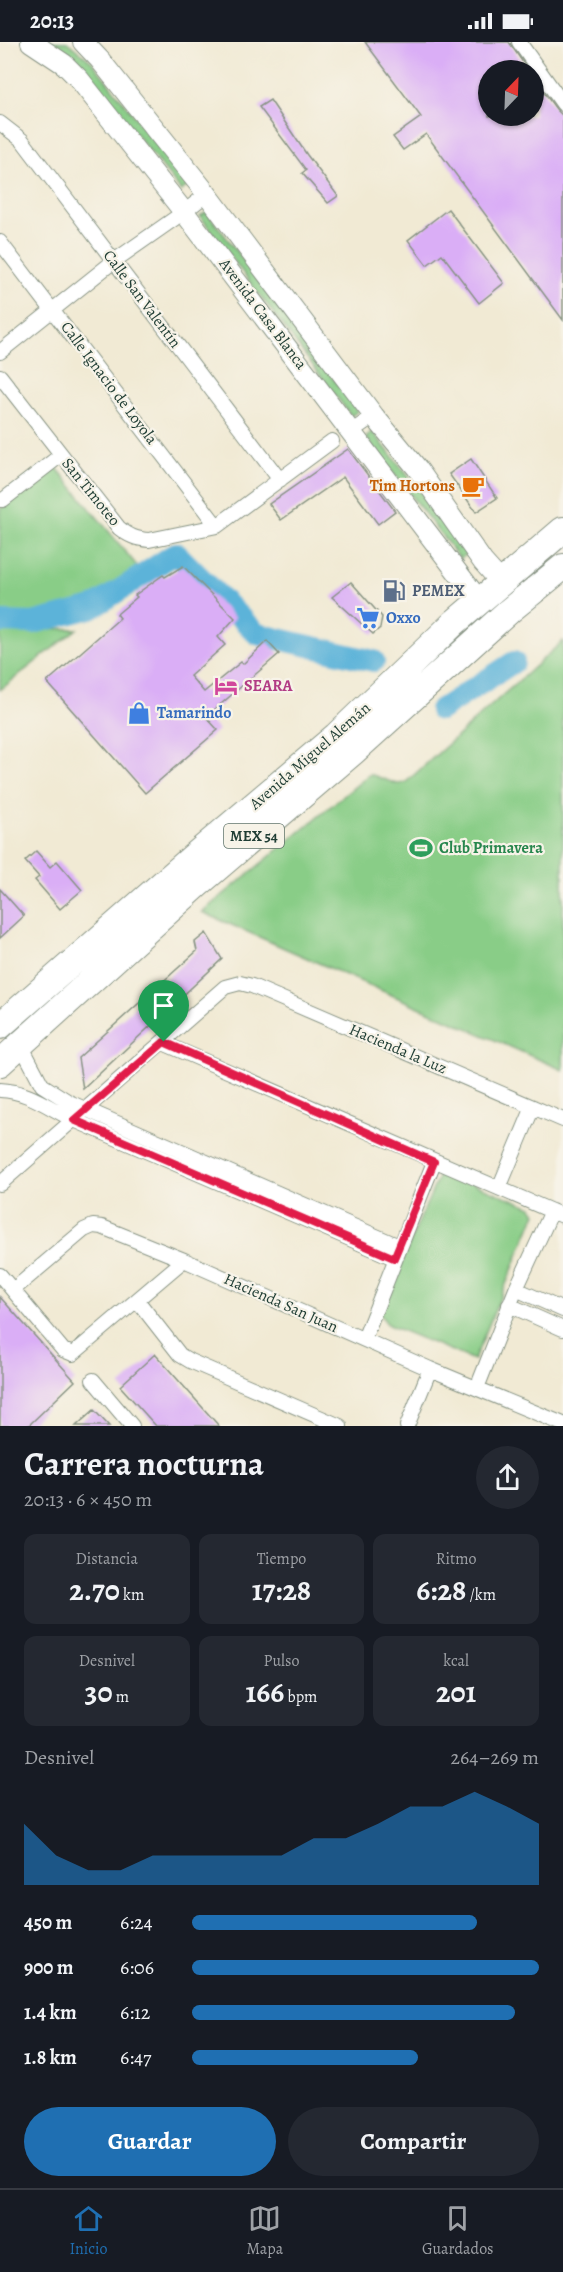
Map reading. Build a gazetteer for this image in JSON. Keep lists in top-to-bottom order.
{
  "streets": {
    "highway": ["Avenida Miguel Alemán", "MEX 54"],
    "street": [
      "Calle San Valentín",
      "Avenida Casa Blanca",
      "Calle Ignacio de Loyola",
      "San Timoteo",
      "Hacienda la Luz",
      "Hacienda San Juan"
    ]
  },
  "crossings": [
    ["Calle San Valentín", "San Timoteo"],
    ["Avenida Casa Blanca", "Avenida Miguel Alemán"],
    ["Calle Ignacio de Loyola", "San Timoteo"]
  ],
  "places": {
    "cafe": ["Tim Hortons"],
    "fuel station": ["PEMEX"],
    "supermarket": ["Oxxo"],
    "hotel": ["SEARA"],
    "shop": ["Tamarindo"],
    "sports": ["Club Primavera"]
  },
  "north": "top right",
  "page": {
    "status": "20:13",
    "heading": ["Carrera nocturna", "20:13 · 6 × 450 m"],
    "stats": [
      ["Distancia", "2.70 km"],
      ["Tiempo", "17:28"],
      ["Ritmo", "6:28 /km"],
      ["Desnivel", "30 m"],
      ["Pulso", "166 bpm"],
      ["kcal", "201"]
    ],
    "chart": ["Desnivel", "264–269 m"],
    "list": [
      {
        "name": "450 m",
        "note": "6:24"
      },
      {
        "name": "900 m",
        "note": "6:06"
      },
      {
        "name": "1.4 km",
        "note": "6:12"
      },
      {
        "name": "1.8 km",
        "note": "6:47"
      }
    ],
    "buttons": ["Guardar", "Compartir"],
    "tabs": ["Inicio", "Mapa", "Guardados"]
  }
}
